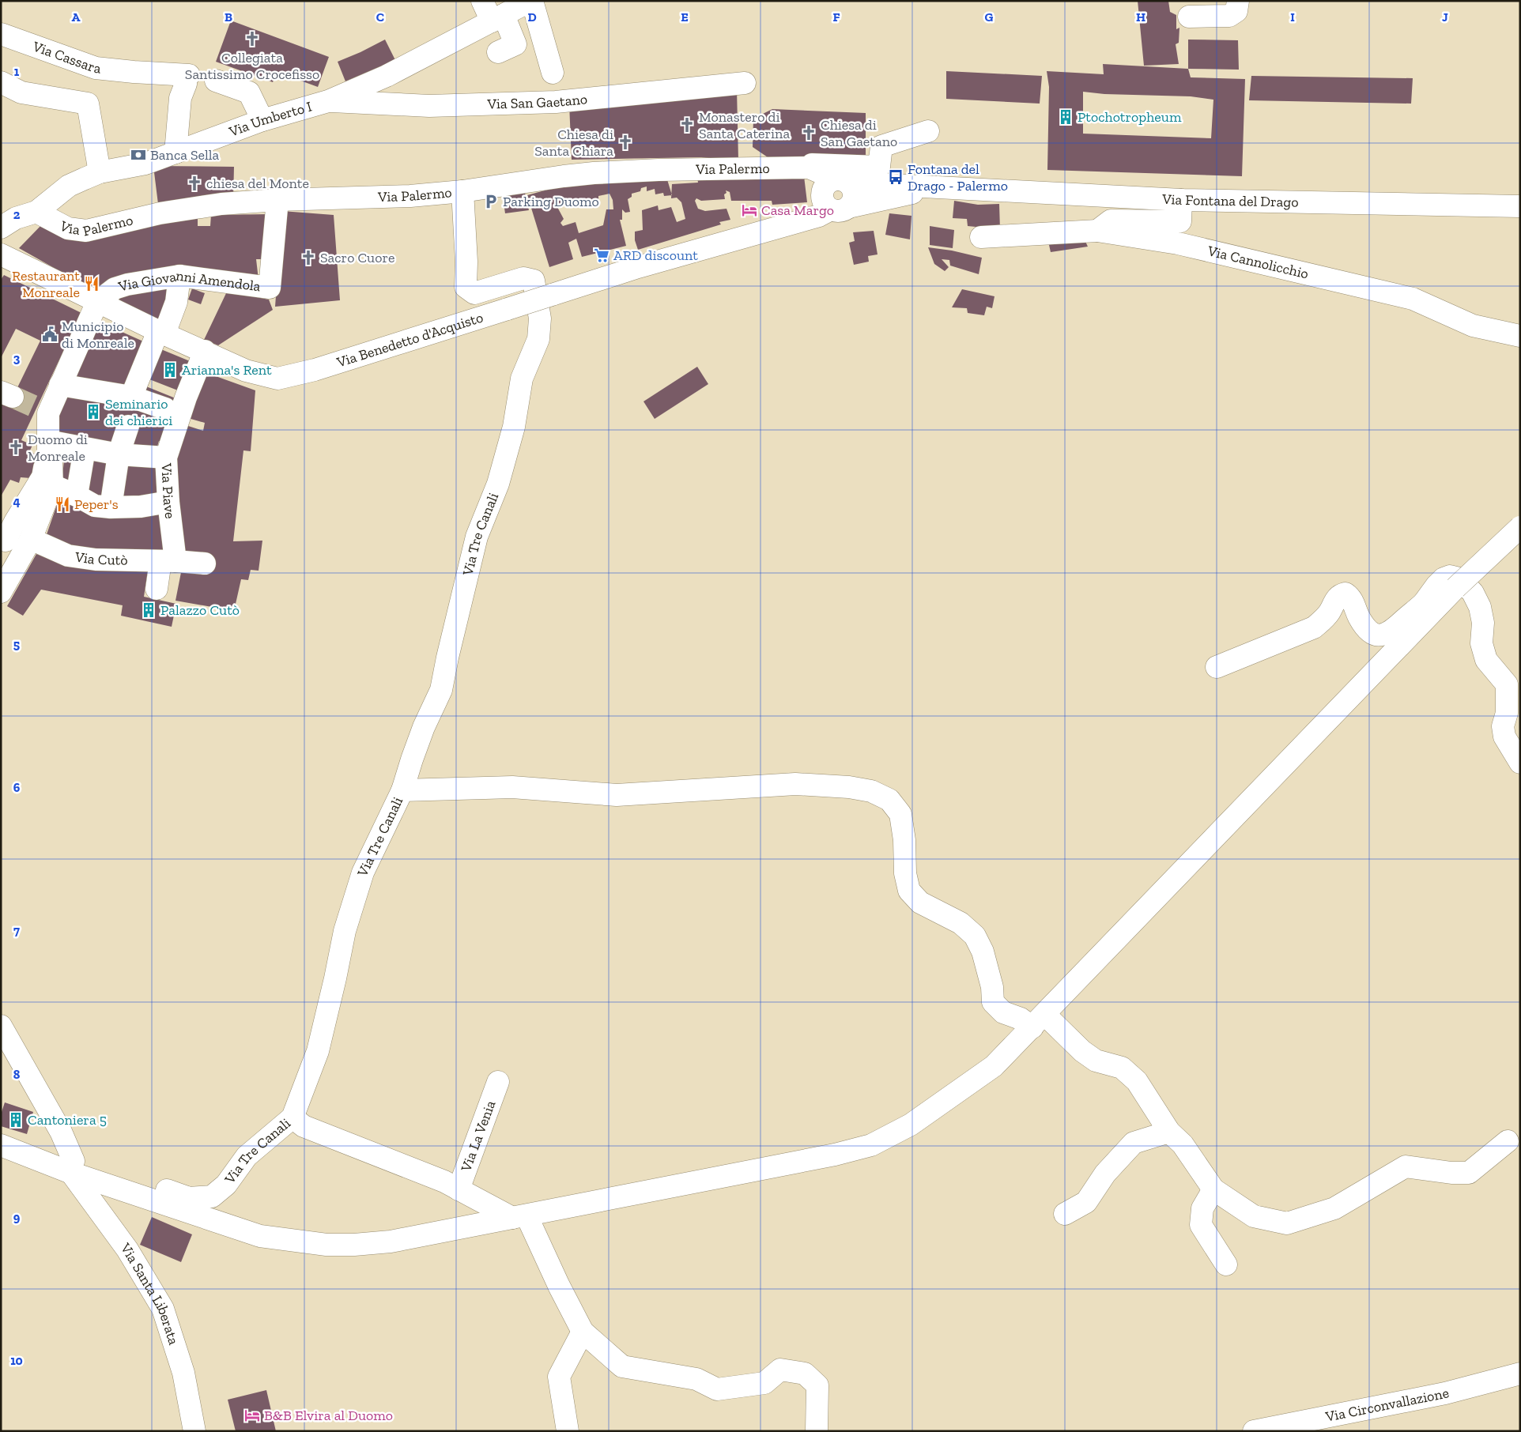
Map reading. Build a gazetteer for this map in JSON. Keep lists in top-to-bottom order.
{
  "streets": {
    "street": [
      "Via Cassara",
      "Via San Gaetano",
      "Via Umberto I",
      "Via Palermo",
      "Via Fontana del Drago",
      "Via Cannolicchio",
      "Via Giovanni Amendola",
      "Via Benedetto d'Acquisto",
      "Via Piave",
      "Via Tre Canali",
      "Via Cutò",
      "Via La Venia",
      "Via Santa Liberata",
      "Via Circonvallazione"
    ]
  },
  "crossings": [
    ["Via Cassara", "Via Umberto I"],
    ["Via San Gaetano", "Via Umberto I"],
    ["Via Umberto I", "Via Palermo"],
    ["Via Palermo", "Via Fontana del Drago"],
    ["Via Palermo", "Via Giovanni Amendola"],
    ["Via Palermo", "Via Tre Canali"],
    ["Via Fontana del Drago", "Via Benedetto d'Acquisto"],
    ["Via Giovanni Amendola", "Via Benedetto d'Acquisto"],
    ["Via Benedetto d'Acquisto", "Via Piave"],
    ["Via Benedetto d'Acquisto", "Via Tre Canali"],
    ["Via Piave", "Via Cutò"],
    ["Via Tre Canali", "Via Santa Liberata"]
  ],
  "places": {
    "church": [
      "Collegiata Santissimo Crocefisso",
      "Monastero di Santa Caterina",
      "Chiesa di San Gaetano",
      "Chiesa di Santa Chiara",
      "chiesa del Monte",
      "Sacro Cuore",
      "Duomo di Monreale"
    ],
    "building": [
      "Ptochotropheum",
      "Arianna's Rent",
      "Seminario dei chierici",
      "Palazzo Cutò",
      "Cantoniera 5"
    ],
    "bank": ["Banca Sella"],
    "bus stop": ["Fontana del Drago - Palermo"],
    "parking": ["Parking Duomo"],
    "hotel": ["Casa Margo", "B&B Elvira al Duomo"],
    "supermarket": ["ARD discount"],
    "restaurant": ["Restaurant Monreale", "Peper's"],
    "public building": ["Municipio di Monreale"]
  },
  "grid": {
    "columns": [
      "A",
      "B",
      "C",
      "D",
      "E",
      "F",
      "G",
      "H",
      "I",
      "J"
    ],
    "rows": [
      "1",
      "2",
      "3",
      "4",
      "5",
      "6",
      "7",
      "8",
      "9",
      "10"
    ]
  }
}
